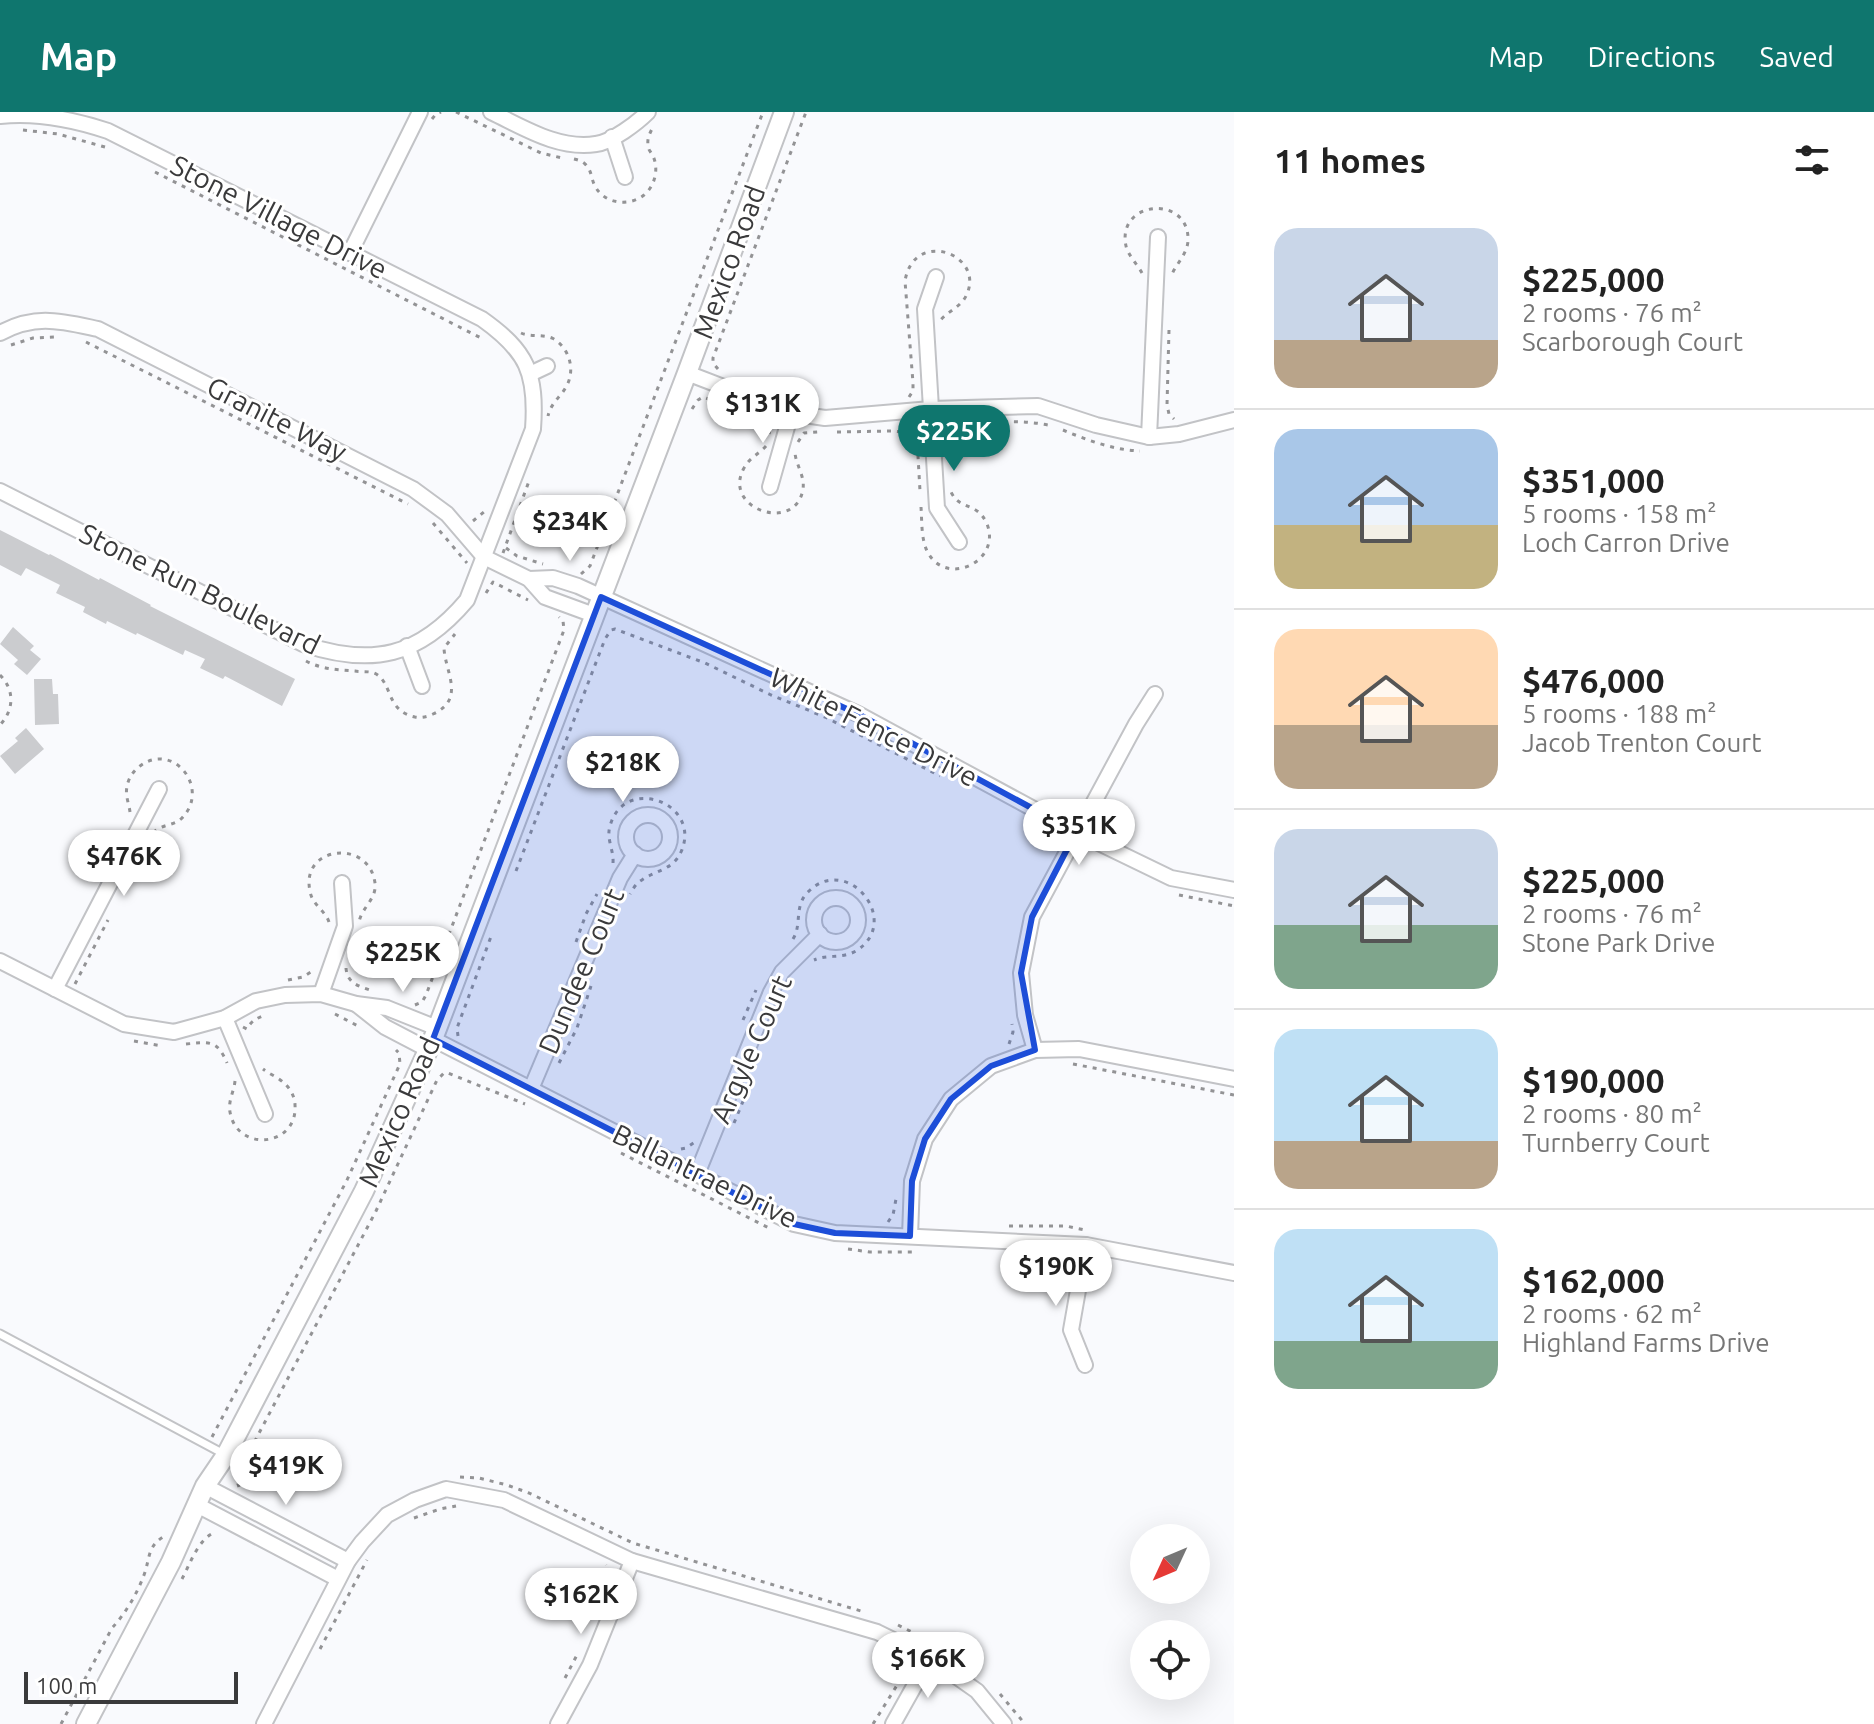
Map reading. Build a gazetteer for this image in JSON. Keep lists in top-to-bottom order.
{
  "streets": {
    "street": [
      "Stone Village Drive",
      "Mexico Road",
      "Granite Way",
      "Stone Run Boulevard",
      "White Fence Drive",
      "Dundee Court",
      "Argyle Court",
      "Ballantrae Drive"
    ]
  },
  "crossings": [
    ["Stone Village Drive", "Granite Way"],
    ["Stone Village Drive", "Stone Run Boulevard"],
    ["Mexico Road", "Granite Way"],
    ["Mexico Road", "White Fence Drive"],
    ["Mexico Road", "Ballantrae Drive"],
    ["Granite Way", "Stone Run Boulevard"],
    ["Granite Way", "White Fence Drive"],
    ["Dundee Court", "Ballantrae Drive"],
    ["Argyle Court", "Ballantrae Drive"]
  ],
  "scale_bar": "100 m",
  "north": "bottom left",
  "page": {
    "header": "Map",
    "nav": ["Map", "Directions", "Saved"],
    "heading": "11 homes",
    "list": [
      {
        "name": "$225,000",
        "note": "2 rooms · 76 m² · Scarborough Court"
      },
      {
        "name": "$351,000",
        "note": "5 rooms · 158 m² · Loch Carron Drive"
      },
      {
        "name": "$476,000",
        "note": "5 rooms · 188 m² · Jacob Trenton Court"
      },
      {
        "name": "$225,000",
        "note": "2 rooms · 76 m² · Stone Park Drive"
      },
      {
        "name": "$190,000",
        "note": "2 rooms · 80 m² · Turnberry Court"
      },
      {
        "name": "$162,000",
        "note": "2 rooms · 62 m² · Highland Farms Drive"
      }
    ],
    "price": [
      "$131K",
      "$225K",
      "$234K",
      "$218K",
      "$351K",
      "$476K",
      "$225K",
      "$190K",
      "$419K",
      "$162K",
      "$166K"
    ],
    "scale": "100 m"
  }
}
